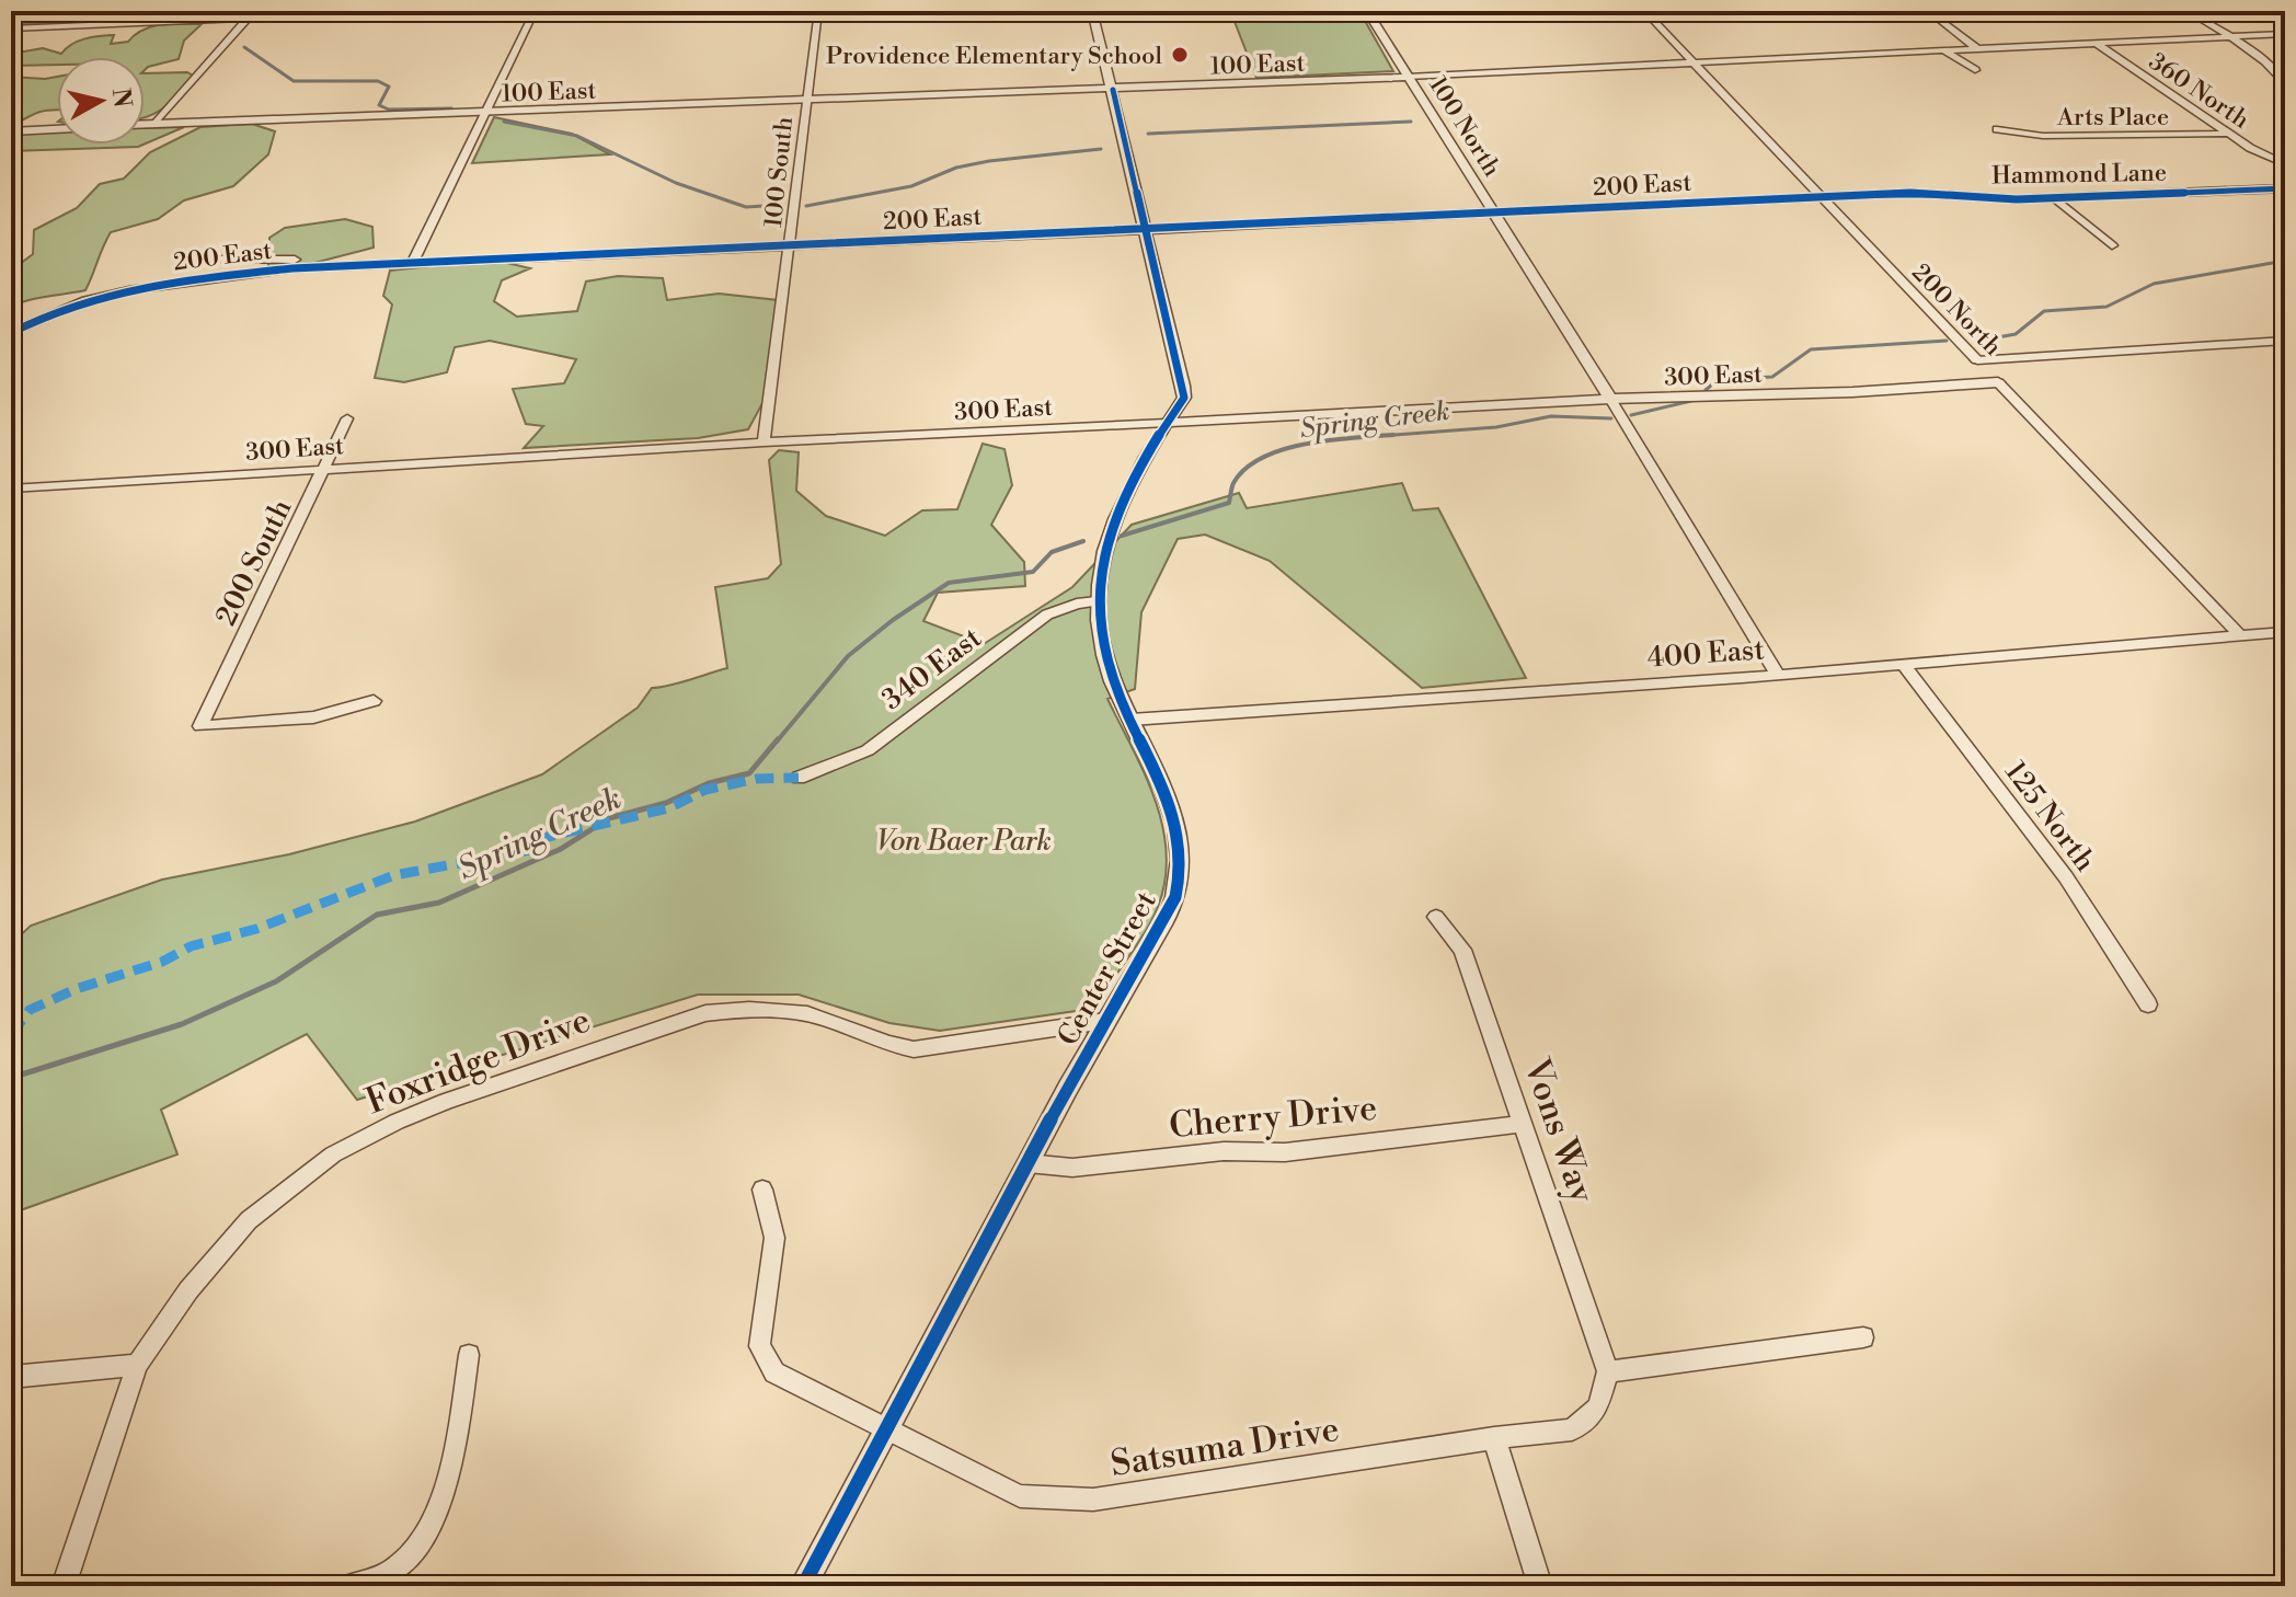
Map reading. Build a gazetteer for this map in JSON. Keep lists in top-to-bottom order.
{
  "streets": {
    "street": [
      "100 East",
      "360 North",
      "Arts Place",
      "100 North",
      "100 South",
      "Hammond Lane",
      "200 East",
      "200 North",
      "300 East",
      "200 South",
      "400 East",
      "340 East",
      "125 North",
      "Center Street",
      "Foxridge Drive",
      "Cherry Drive",
      "Vons Way",
      "Satsuma Drive"
    ]
  },
  "crossings": [
    ["100 East", "360 North"],
    ["100 East", "100 North"],
    ["100 East", "100 South"],
    ["100 East", "200 North"],
    ["360 North", "Arts Place"],
    ["100 North", "200 East"],
    ["100 North", "300 East"],
    ["100 North", "400 East"],
    ["100 South", "200 East"],
    ["100 South", "300 East"],
    ["Hammond Lane", "200 East"],
    ["Hammond Lane", "200 North"],
    ["200 East", "200 North"],
    ["200 North", "300 East"],
    ["200 North", "400 East"],
    ["300 East", "200 South"],
    ["300 East", "Center Street"],
    ["400 East", "125 North"],
    ["400 East", "Center Street"],
    ["340 East", "Center Street"],
    ["Center Street", "Foxridge Drive"],
    ["Center Street", "Cherry Drive"],
    ["Center Street", "Satsuma Drive"],
    ["Cherry Drive", "Vons Way"],
    ["Vons Way", "Satsuma Drive"]
  ],
  "water": ["Spring Creek"],
  "parks": ["Von Baer Park"],
  "places": ["Providence Elementary School"],
  "north": "right"
}
